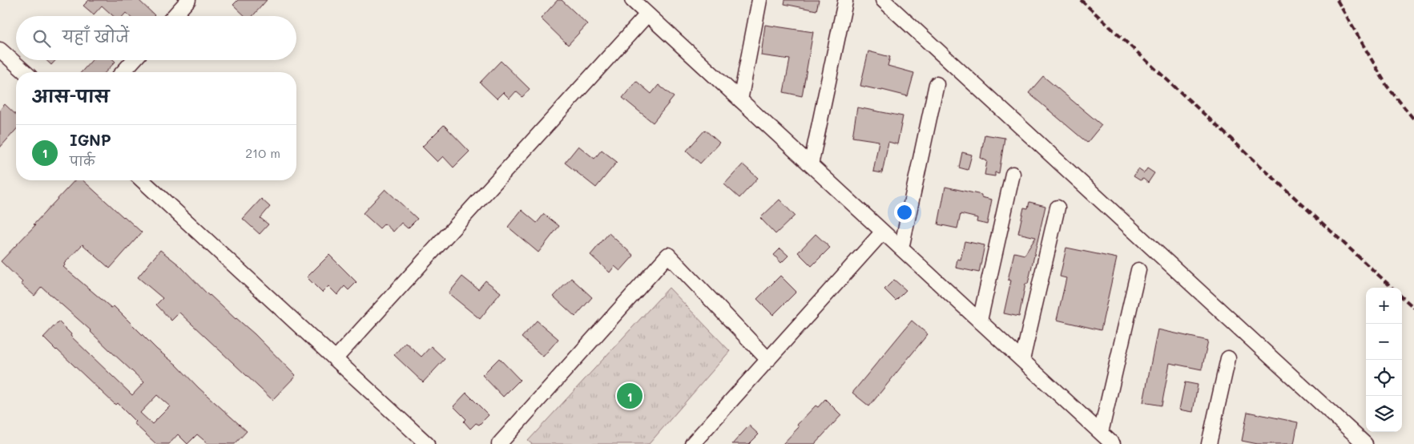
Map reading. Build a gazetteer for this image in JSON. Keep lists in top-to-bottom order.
{
  "page": {
    "search": "यहाँ खोजें",
    "heading": "आस-पास",
    "list": [
      {
        "mark": "1",
        "name": "IGNP",
        "note": "पार्क",
        "value": "210 m"
      }
    ],
    "map_buttons": ["+", "−"],
    "pins": "1"
  }
}
